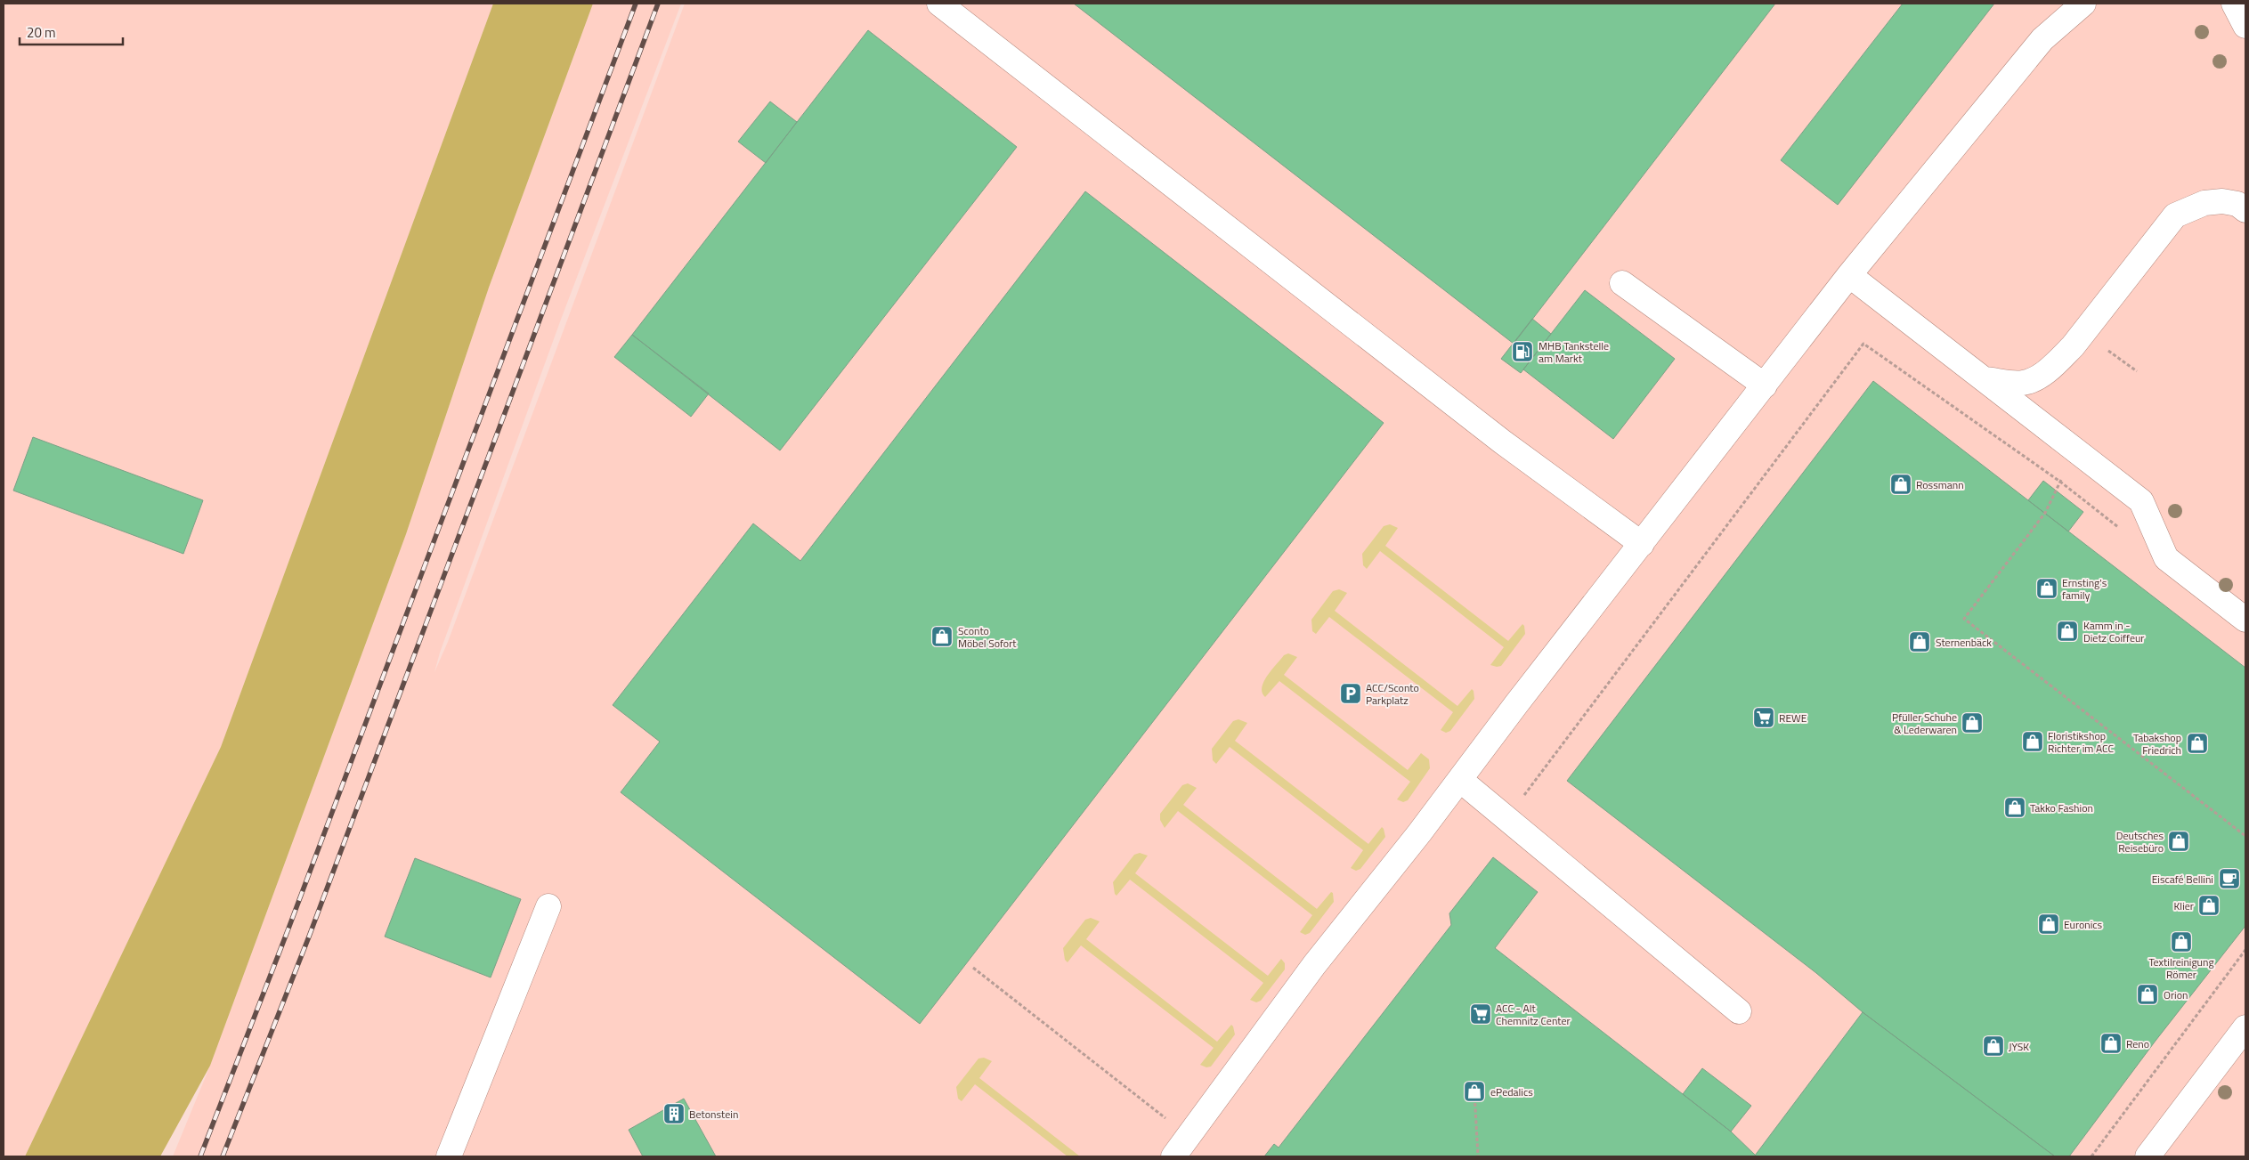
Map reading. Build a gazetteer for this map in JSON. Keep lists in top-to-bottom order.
{
  "places": {
    "fuel station": ["MHB Tankstelle am Markt"],
    "shop": [
      "Rossmann",
      "Ernsting's family",
      "Kamm in - Dietz Coiffeur",
      "Sconto Möbel Sofort",
      "Sternenbäck",
      "Pfüller Schuhe & Lederwaren",
      "Floristikshop Richter im ACC",
      "Tabakshop Friedrich",
      "Takko Fashion",
      "Deutsches Reisebüro",
      "Klier",
      "Euronics",
      "Textilreinigung Römer",
      "Orion",
      "Reno",
      "JYSK",
      "ePedalics"
    ],
    "parking": ["ACC/Sconto Parkplatz"],
    "supermarket": ["REWE", "ACC - Alt Chemnitz Center"],
    "cafe": ["Eiscafé Bellini"],
    "building": ["Betonstein"]
  },
  "scale_bar": "20 m"
}
